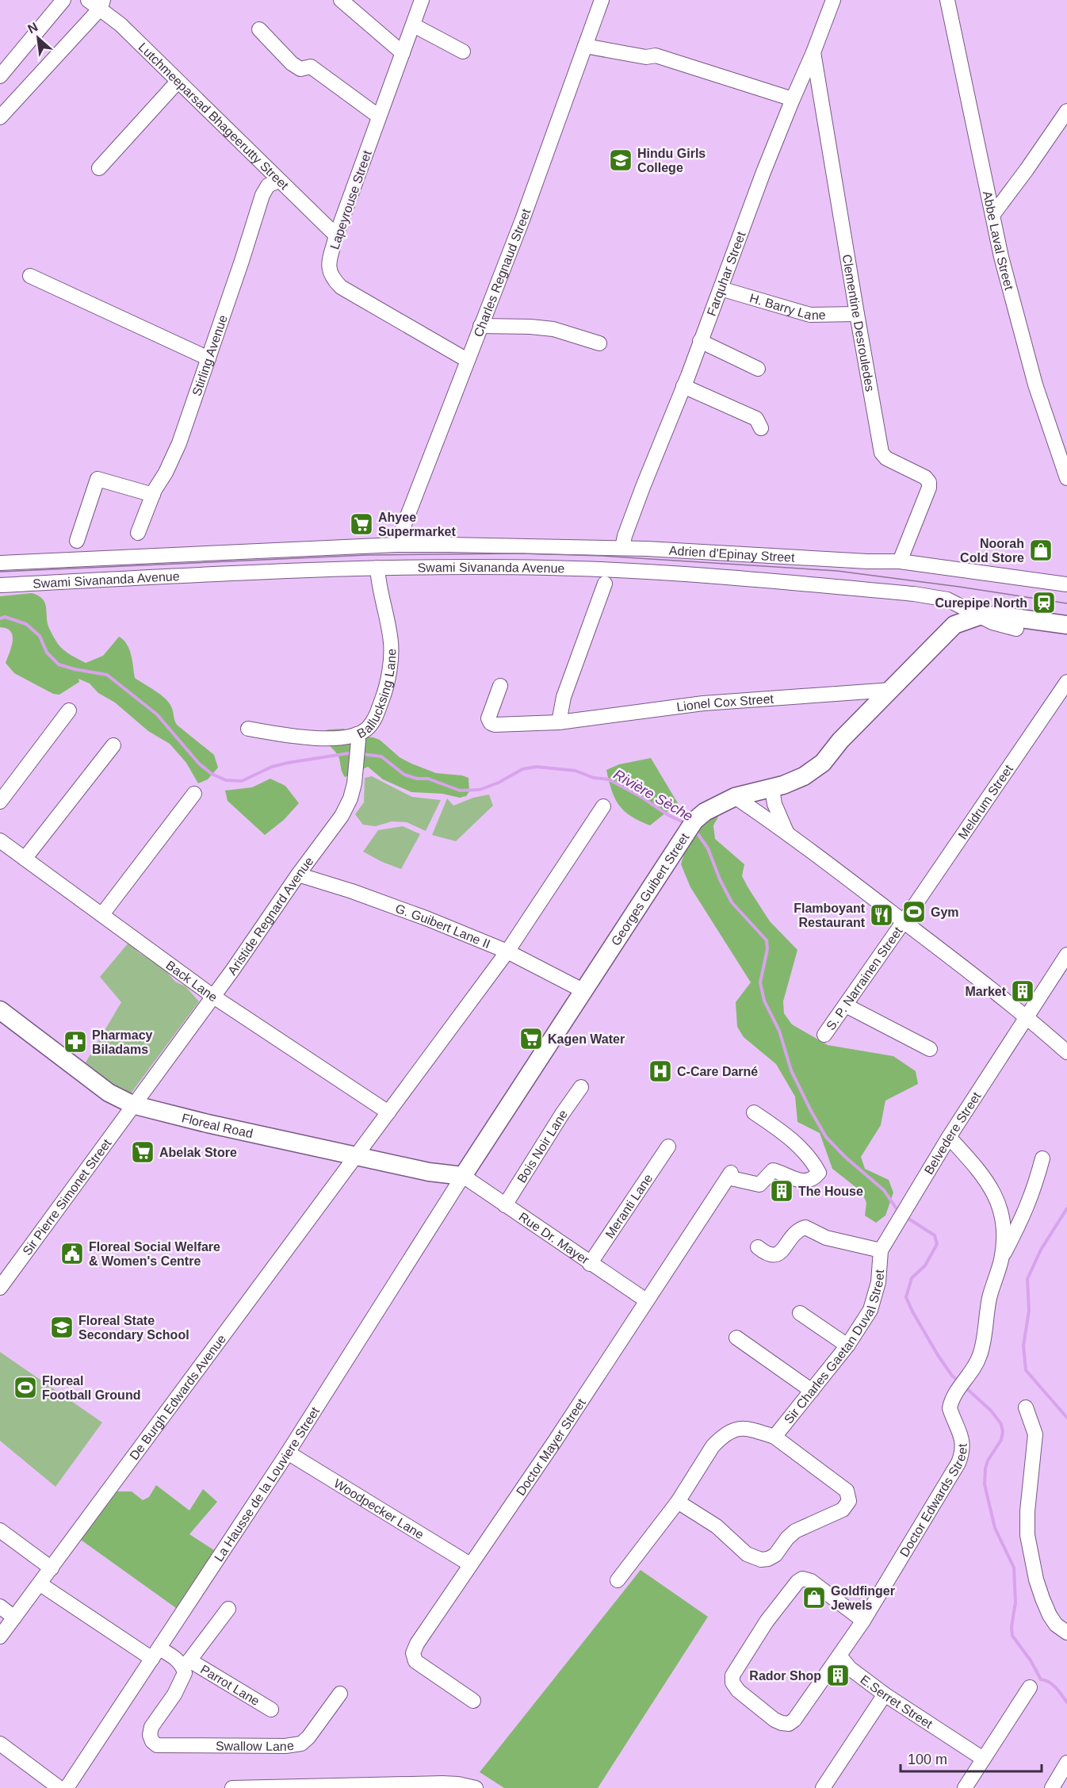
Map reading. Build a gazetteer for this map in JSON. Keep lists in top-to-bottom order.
{
  "streets": {
    "main road": ["Georges Guibert Street", "Floreal Road"],
    "street": [
      "Lutchmeeparsad Bhageerutty Street",
      "Lapeyrouse Street",
      "Abbe Laval Street",
      "Charles Regnaud Street",
      "Farquhar Street",
      "H. Barry Lane",
      "Clementine Desrouledes",
      "Stirling Avenue",
      "Adrien d'Epinay Street",
      "Swami Sivananda Avenue",
      "Ballucksing Lane",
      "Lionel Cox Street",
      "Meldrum Street",
      "Aristide Regnard Avenue",
      "G. Guibert Lane II",
      "S. P. Narrainen Street",
      "Back Lane",
      "Belvedere Street",
      "Bois Noir Lane",
      "Sir Pierre Simonet Street",
      "Meranti Lane",
      "Rue Dr. Mayer",
      "Sir Charles Gaetan Duval Street",
      "De Burgh Edwards Avenue",
      "Doctor Mayer Street",
      "La Hausse de la Louviere Street",
      "Doctor Edwards Street",
      "Woodpecker Lane",
      "Parrot Lane",
      "E.Serret Street",
      "Swallow Lane"
    ]
  },
  "crossings": [
    ["Lutchmeeparsad Bhageerutty Street", "Lapeyrouse Street"],
    ["Lutchmeeparsad Bhageerutty Street", "Stirling Avenue"],
    ["Lapeyrouse Street", "Charles Regnaud Street"],
    ["Charles Regnaud Street", "Adrien d'Epinay Street"],
    ["Farquhar Street", "H. Barry Lane"],
    ["Farquhar Street", "Clementine Desrouledes"],
    ["Farquhar Street", "Adrien d'Epinay Street"],
    ["H. Barry Lane", "Clementine Desrouledes"],
    ["Clementine Desrouledes", "Adrien d'Epinay Street"],
    ["Swami Sivananda Avenue", "Ballucksing Lane"],
    ["Swami Sivananda Avenue", "Georges Guibert Street"],
    ["Ballucksing Lane", "Aristide Regnard Avenue"],
    ["Lionel Cox Street", "Georges Guibert Street"],
    ["Meldrum Street", "S. P. Narrainen Street"],
    ["Georges Guibert Street", "G. Guibert Lane II"],
    ["Georges Guibert Street", "Floreal Road"],
    ["Georges Guibert Street", "Rue Dr. Mayer"],
    ["Georges Guibert Street", "La Hausse de la Louviere Street"],
    ["Aristide Regnard Avenue", "G. Guibert Lane II"],
    ["Aristide Regnard Avenue", "Back Lane"],
    ["Aristide Regnard Avenue", "Floreal Road"],
    ["Aristide Regnard Avenue", "Sir Pierre Simonet Street"],
    ["G. Guibert Lane II", "De Burgh Edwards Avenue"],
    ["Back Lane", "De Burgh Edwards Avenue"],
    ["Floreal Road", "Sir Pierre Simonet Street"],
    ["Floreal Road", "Rue Dr. Mayer"],
    ["Floreal Road", "De Burgh Edwards Avenue"],
    ["Floreal Road", "La Hausse de la Louviere Street"],
    ["Belvedere Street", "Sir Charles Gaetan Duval Street"],
    ["Belvedere Street", "Doctor Edwards Street"],
    ["Bois Noir Lane", "Rue Dr. Mayer"],
    ["Meranti Lane", "Rue Dr. Mayer"],
    ["Rue Dr. Mayer", "Doctor Mayer Street"],
    ["Rue Dr. Mayer", "La Hausse de la Louviere Street"],
    ["De Burgh Edwards Avenue", "Parrot Lane"],
    ["Doctor Mayer Street", "Woodpecker Lane"],
    ["La Hausse de la Louviere Street", "Woodpecker Lane"],
    ["La Hausse de la Louviere Street", "Parrot Lane"],
    ["Doctor Edwards Street", "E.Serret Street"],
    ["Parrot Lane", "Swallow Lane"]
  ],
  "water": ["Rivière Sèche"],
  "places": {
    "school or university": ["Hindu Girls College", "Floreal State Secondary School"],
    "supermarket": ["Ahyee Supermarket", "Kagen Water", "Abelak Store"],
    "shop": ["Noorah Cold Store", "Goldfinger Jewels"],
    "station": ["Curepipe North"],
    "sports": ["Gym", "Floreal Football Ground"],
    "restaurant": ["Flamboyant Restaurant"],
    "building": ["Market", "The House", "Rador Shop"],
    "pharmacy": ["Pharmacy Biladams"],
    "hospital": ["C-Care Darné"],
    "public building": ["Floreal Social Welfare & Women's Centre"]
  },
  "scale_bar": "100 m",
  "north": "top left"
}
